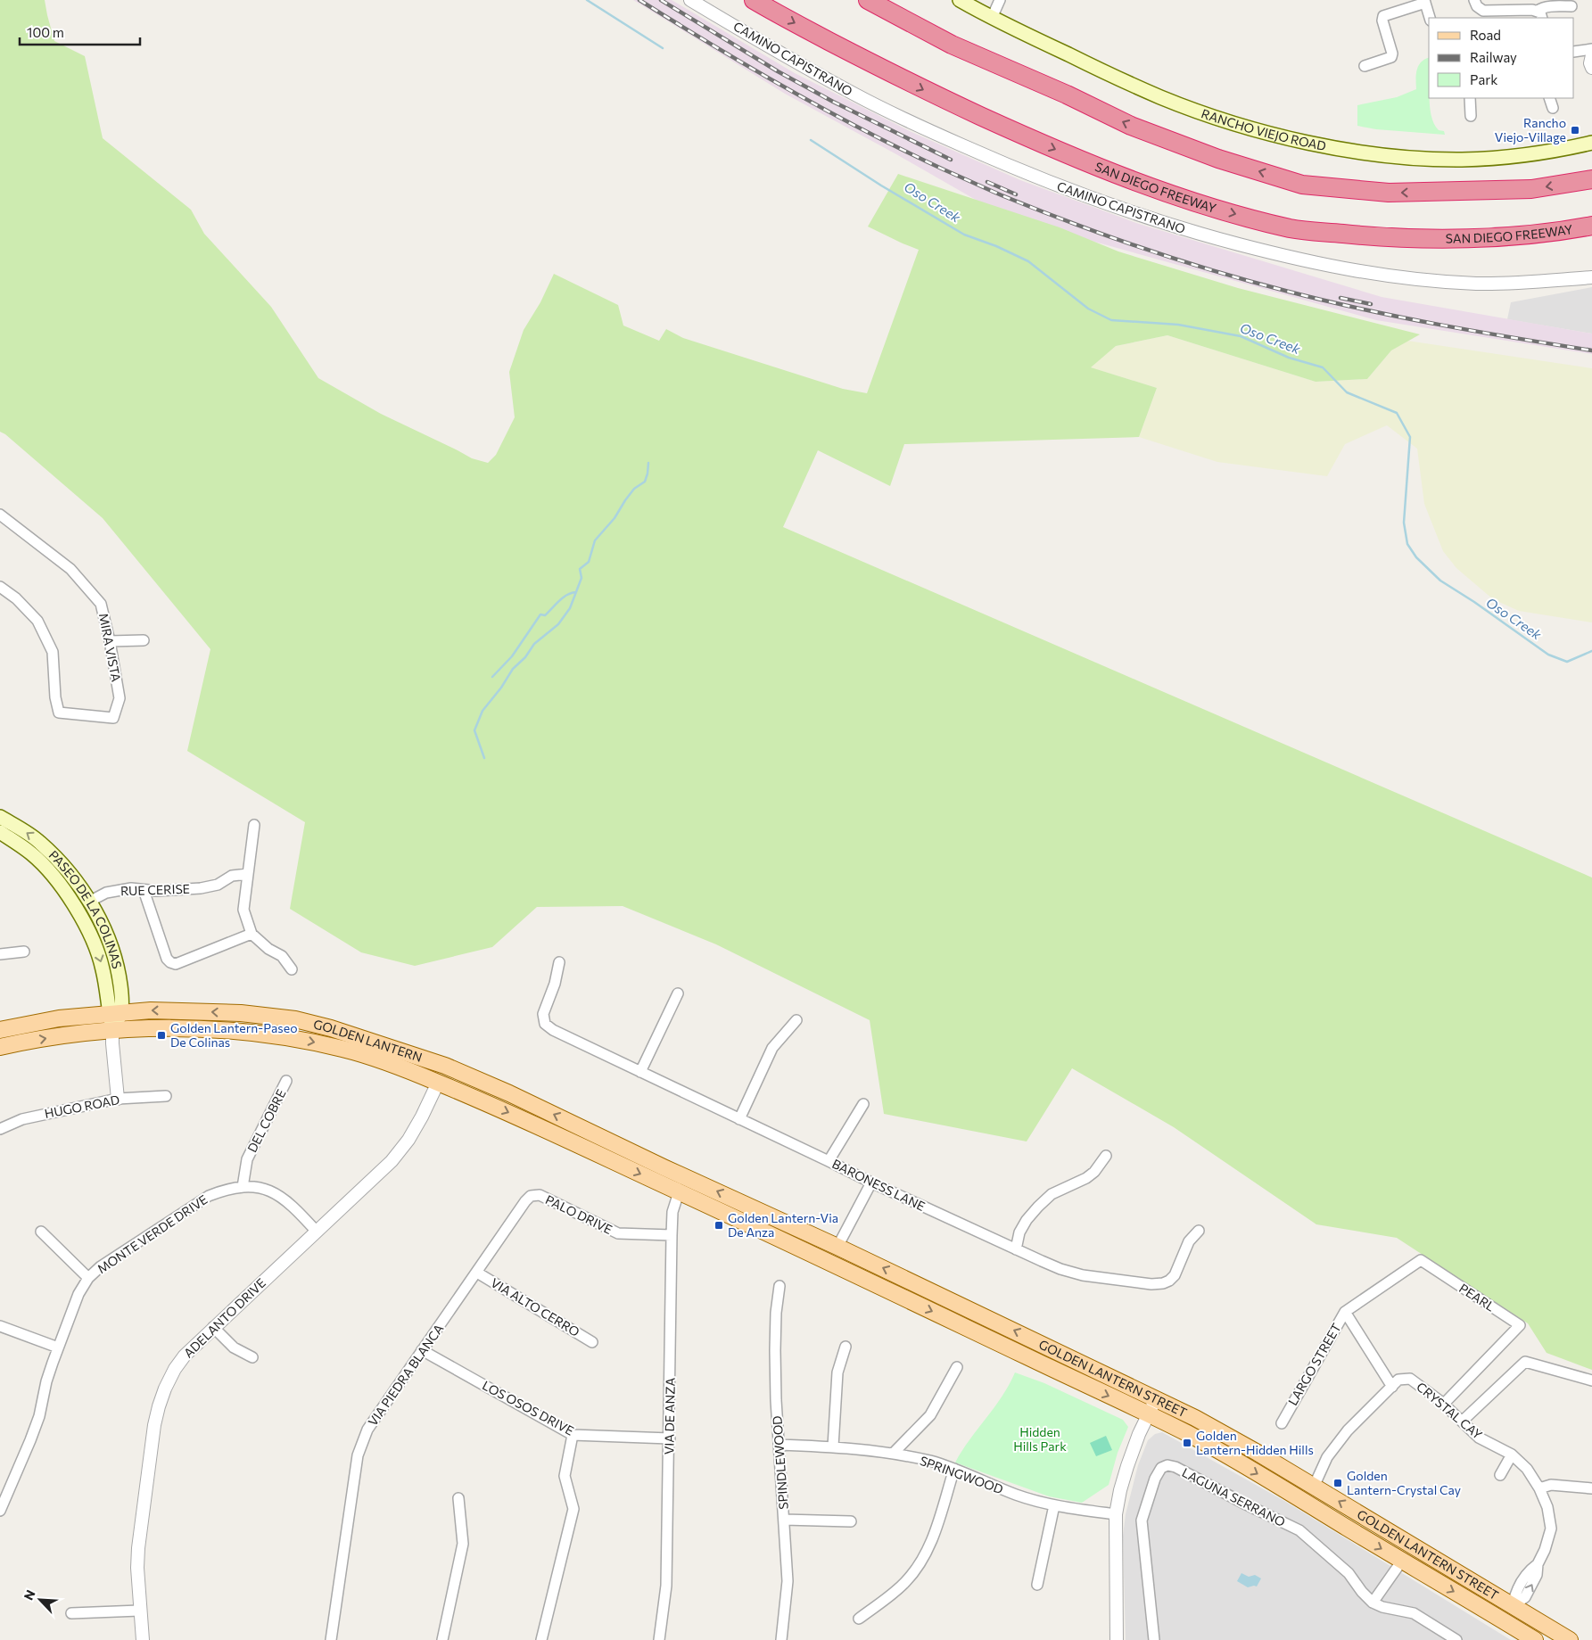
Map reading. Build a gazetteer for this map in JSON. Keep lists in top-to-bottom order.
{
  "streets": {
    "highway": ["SAN DIEGO FREEWAY"],
    "main road": [
      "RANCHO VIEJO ROAD",
      "PASEO DE LA COLINAS",
      "GOLDEN LANTERN",
      "GOLDEN LANTERN STREET"
    ],
    "street": [
      "CAMINO CAPISTRANO",
      "MIRA VISTA",
      "RUE CERISE",
      "HUGO ROAD",
      "DEL COBRE",
      "BARONESS LANE",
      "PALO DRIVE",
      "MONTE VERDE DRIVE",
      "PEARL",
      "VIA ALTO CERRO",
      "ADELANTO DRIVE",
      "LARGO STREET",
      "VIA PIEDRA BLANCA",
      "LOS OSOS DRIVE",
      "CRYSTAL CAY",
      "VIA DE ANZA",
      "SPINDLEWOOD",
      "SPRINGWOOD",
      "LAGUNA SERRANO"
    ]
  },
  "crossings": [
    ["RUE CERISE", "PASEO DE LA COLINAS"],
    ["PASEO DE LA COLINAS", "GOLDEN LANTERN"],
    ["PASEO DE LA COLINAS", "HUGO ROAD"],
    ["GOLDEN LANTERN", "ADELANTO DRIVE"],
    ["GOLDEN LANTERN", "GOLDEN LANTERN STREET"],
    ["GOLDEN LANTERN", "VIA DE ANZA"],
    ["DEL COBRE", "MONTE VERDE DRIVE"],
    ["PALO DRIVE", "VIA PIEDRA BLANCA"],
    ["PALO DRIVE", "VIA DE ANZA"],
    ["MONTE VERDE DRIVE", "ADELANTO DRIVE"],
    ["PEARL", "LARGO STREET"],
    ["PEARL", "CRYSTAL CAY"],
    ["VIA ALTO CERRO", "VIA PIEDRA BLANCA"],
    ["LARGO STREET", "CRYSTAL CAY"],
    ["VIA PIEDRA BLANCA", "LOS OSOS DRIVE"],
    ["GOLDEN LANTERN STREET", "CRYSTAL CAY"],
    ["GOLDEN LANTERN STREET", "VIA DE ANZA"],
    ["LOS OSOS DRIVE", "VIA DE ANZA"],
    ["SPINDLEWOOD", "SPRINGWOOD"]
  ],
  "water": ["Oso Creek"],
  "parks": ["Hidden Hills Park"],
  "places": {
    "transit": [
      "Rancho Viejo-Village",
      "Golden Lantern-Paseo De Colinas",
      "Golden Lantern-Via De Anza",
      "Golden Lantern-Hidden Hills",
      "Golden Lantern-Crystal Cay"
    ]
  },
  "legend": ["Road", "Railway", "Park"],
  "scale_bar": "100 m",
  "north": "top left"
}
